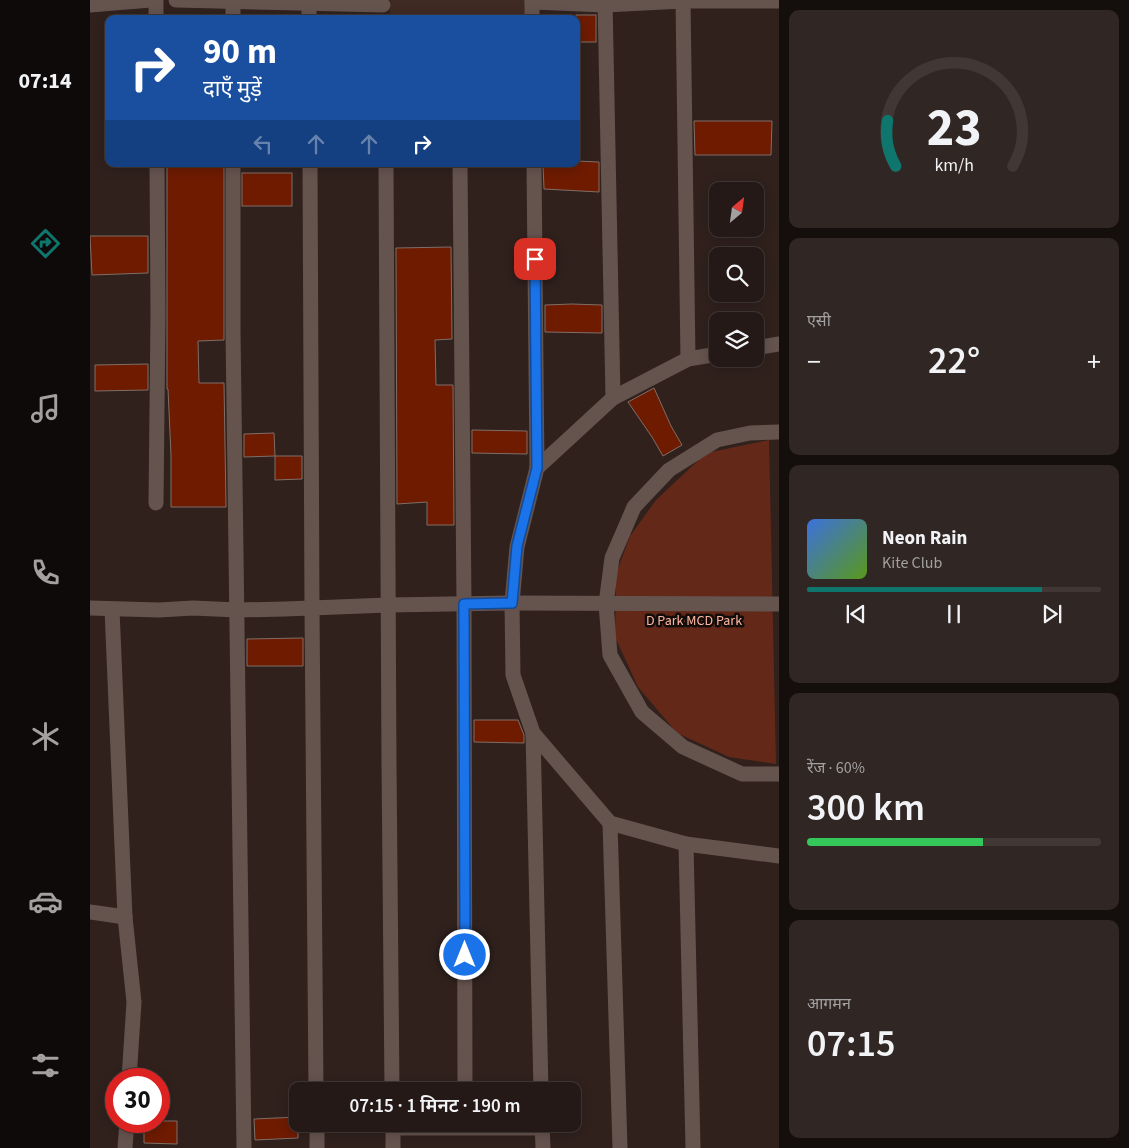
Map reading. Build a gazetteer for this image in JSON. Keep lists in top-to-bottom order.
{
  "parks": ["D Park MCD Park"],
  "north": "top right",
  "page": {
    "tabs": "07:14",
    "turn": ["90 m", "दाएँ मुड़ें"],
    "tile": [
      "एसी",
      ["रेंज · 60%", "300 km"],
      ["आगमन", "07:15"]
    ],
    "heat": ["−", "22°", "+"],
    "song": ["Neon Rain", "Kite Club"],
    "limit": "30",
    "trip": "07:15 · 1 मिनट · 190 m",
    "gauge": ["23", "km/h"]
  }
}
